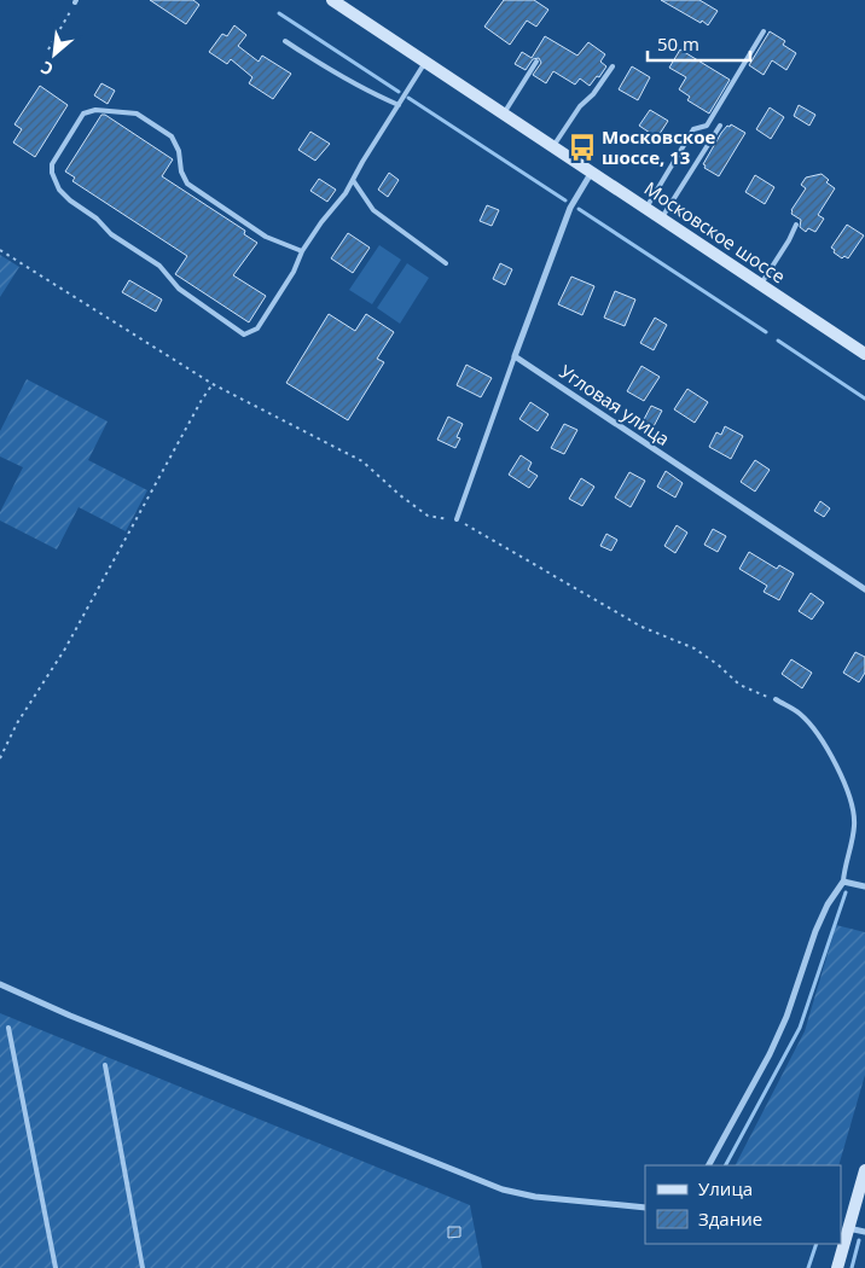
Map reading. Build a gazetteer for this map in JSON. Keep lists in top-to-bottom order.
{
  "streets": {
    "main road": ["Московское шоссе"],
    "street": ["Угловая улица"]
  },
  "places": {
    "bus stop": ["Московское шоссе, 13"]
  },
  "legend": ["Улица", "Здание"],
  "scale_bar": "50 m",
  "north": "bottom left"
}
